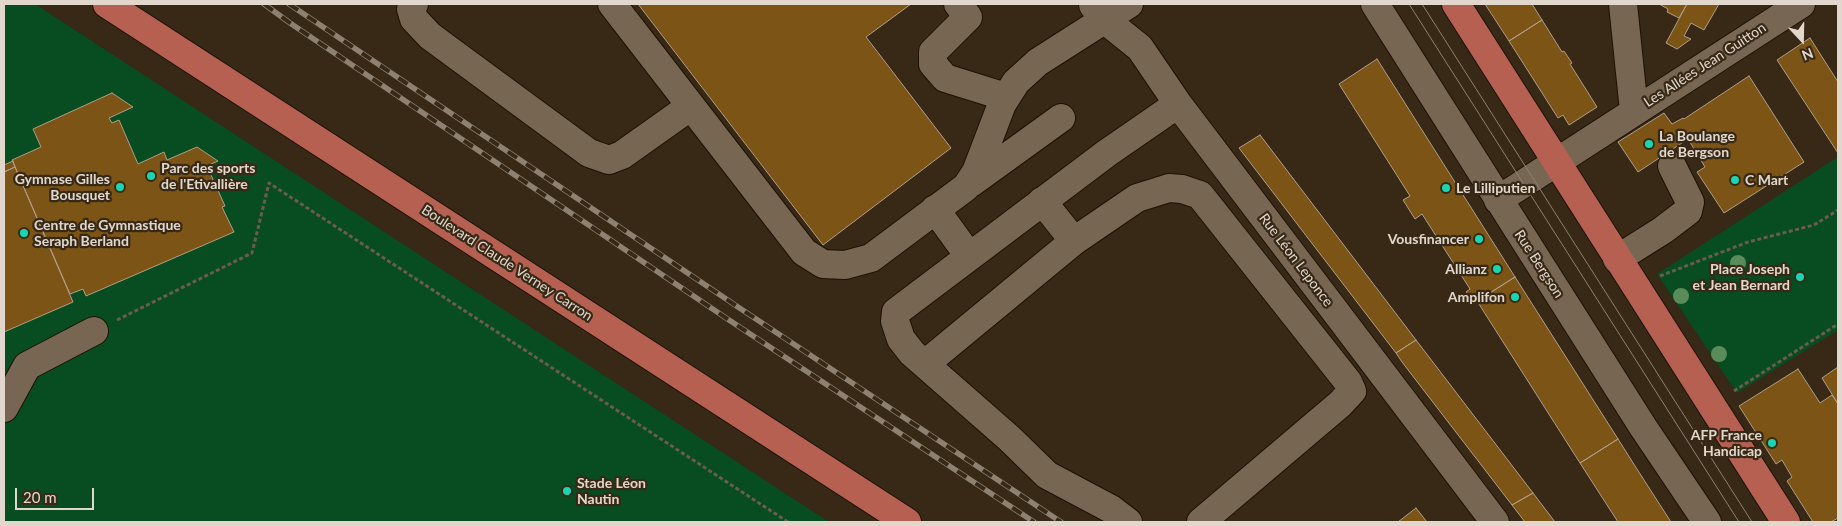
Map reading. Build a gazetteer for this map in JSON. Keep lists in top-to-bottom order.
{
  "streets": {
    "main road": ["Boulevard Claude Verney Carron"],
    "street": ["Les Allées Jean Guitton", "Rue Léon Leponce", "Rue Bergson"]
  },
  "crossings": [
    ["Les Allées Jean Guitton", "Rue Bergson"]
  ],
  "places": [
    "La Boulange de Bergson",
    "Parc des sports de l'Etivallière",
    "C Mart",
    "Gymnase Gilles Bousquet",
    "Le Lilliputien",
    "Centre de Gymnastique Seraph Berland",
    "Vousfinancer",
    "Allianz",
    "Place Joseph et Jean Bernard",
    "Amplifon",
    "AFP France Handicap",
    "Stade Léon Nautin"
  ],
  "scale_bar": "20 m",
  "north": "bottom"
}
